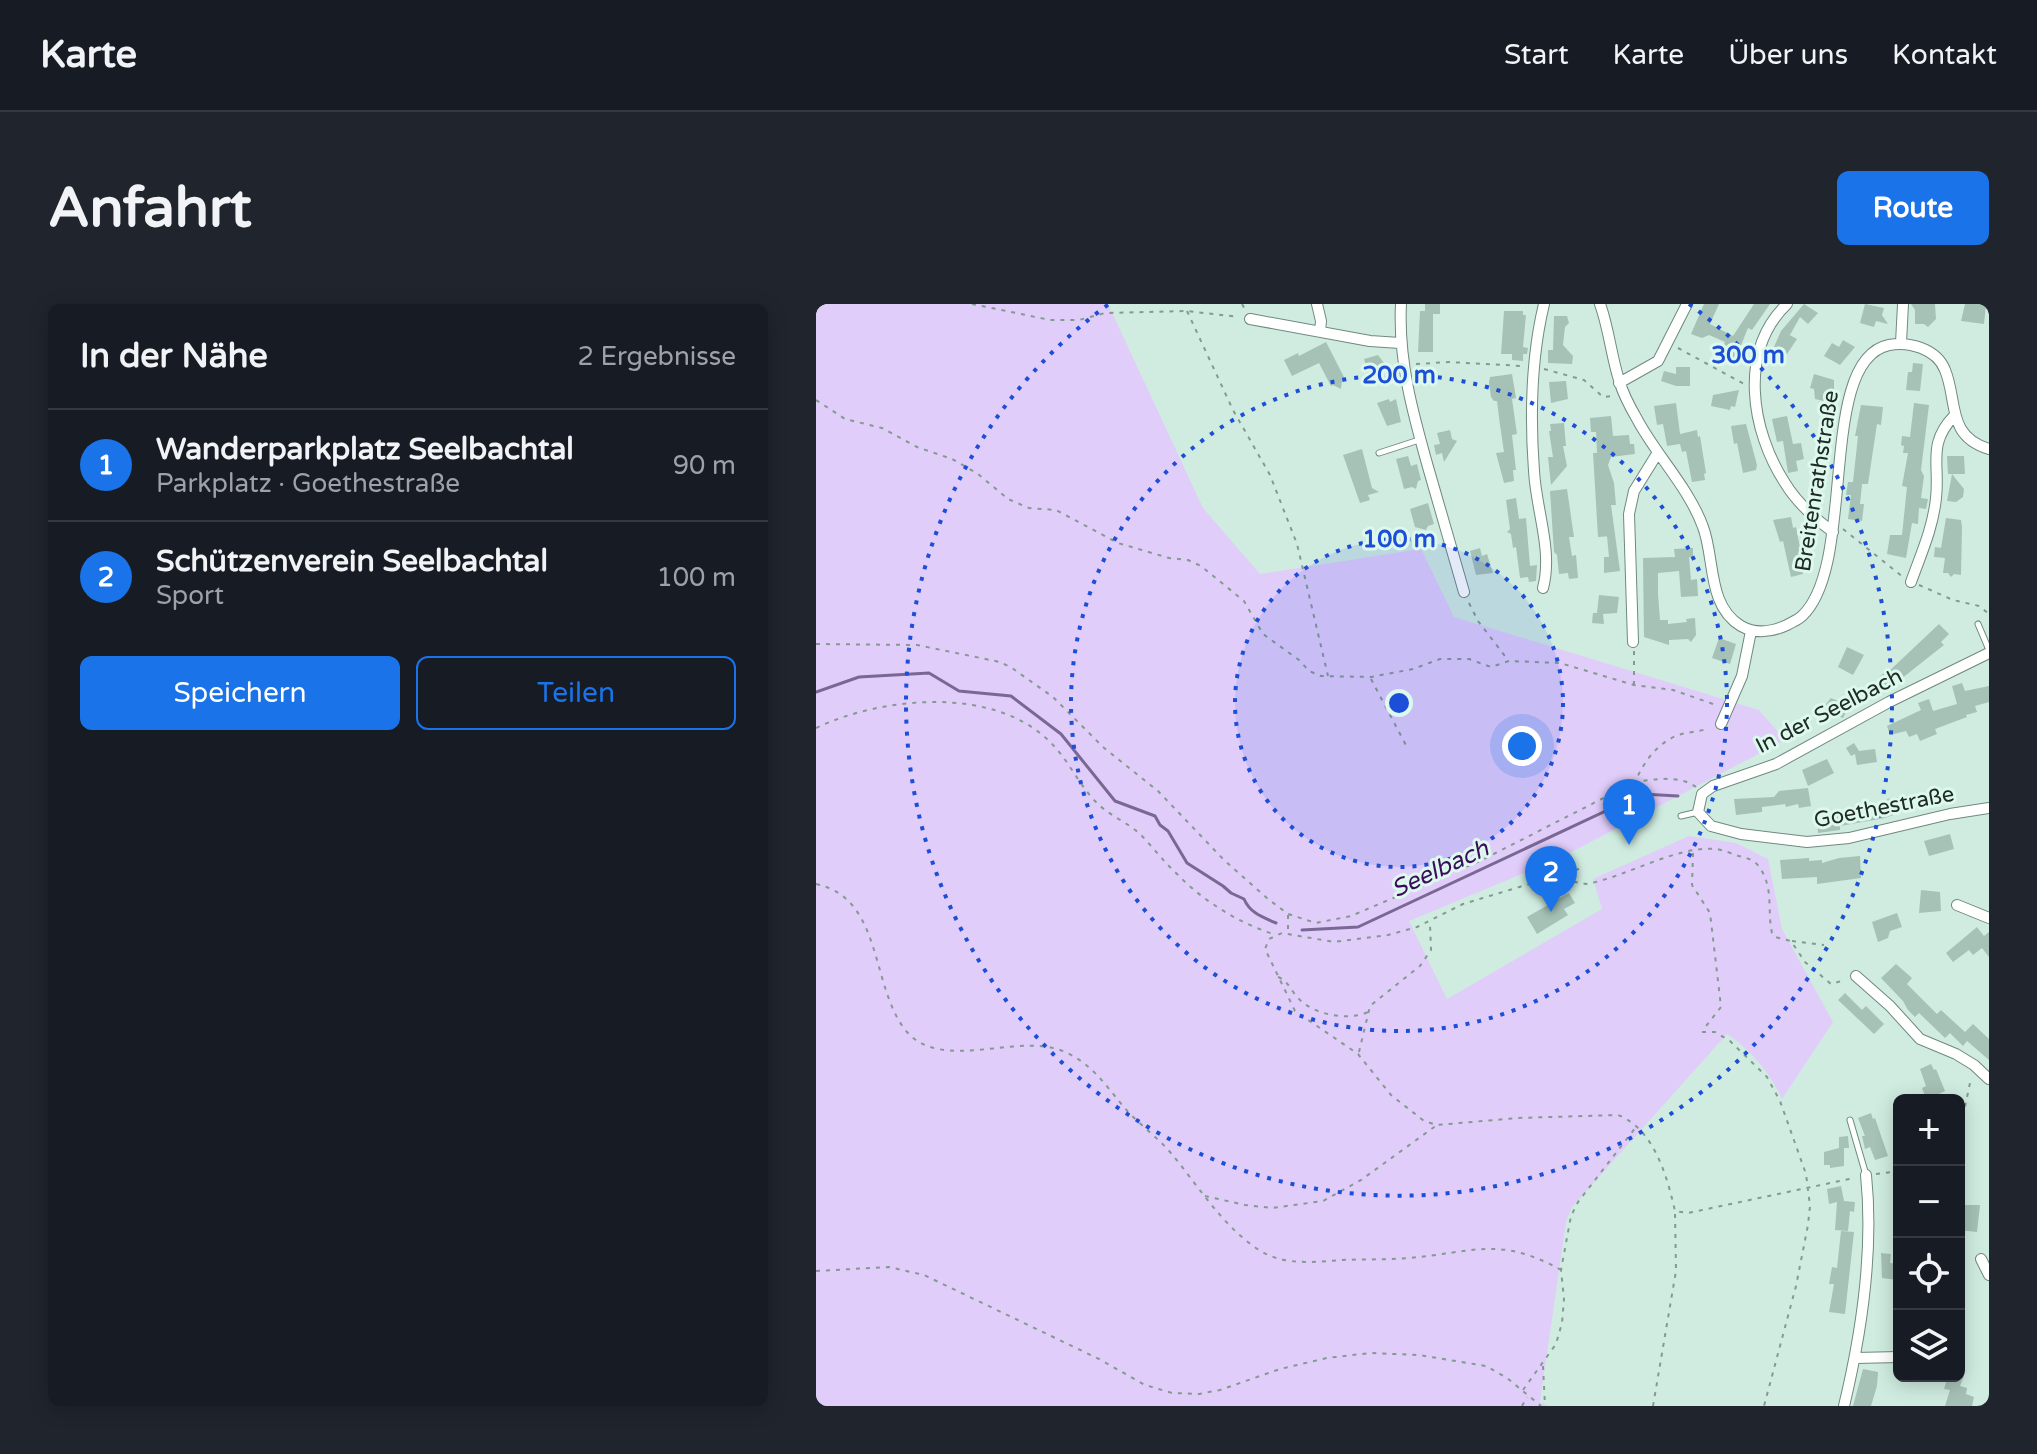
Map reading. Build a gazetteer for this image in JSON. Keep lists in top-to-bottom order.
{
  "streets": {
    "street": ["Breitenrathstraße", "In der Seelbach", "Goethestraße"]
  },
  "water": ["Seelbach"],
  "page": {
    "header": "Karte",
    "nav": [
      "Start",
      "Karte",
      "Über uns",
      "Kontakt"
    ],
    "buttons": [
      "Route",
      ["Speichern", "Teilen"]
    ],
    "title": "Anfahrt",
    "heading": ["In der Nähe", "2 Ergebnisse"],
    "list": [
      {
        "mark": "1",
        "name": "Wanderparkplatz Seelbachtal",
        "note": "Parkplatz · Goethestraße",
        "value": "90 m"
      },
      {
        "mark": "2",
        "name": "Schützenverein Seelbachtal",
        "note": "Sport",
        "value": "100 m"
      }
    ],
    "pins": ["1", "2"],
    "map_buttons": ["+", "−"]
  },
  "rings": ["300 m", "200 m", "100 m"]
}
